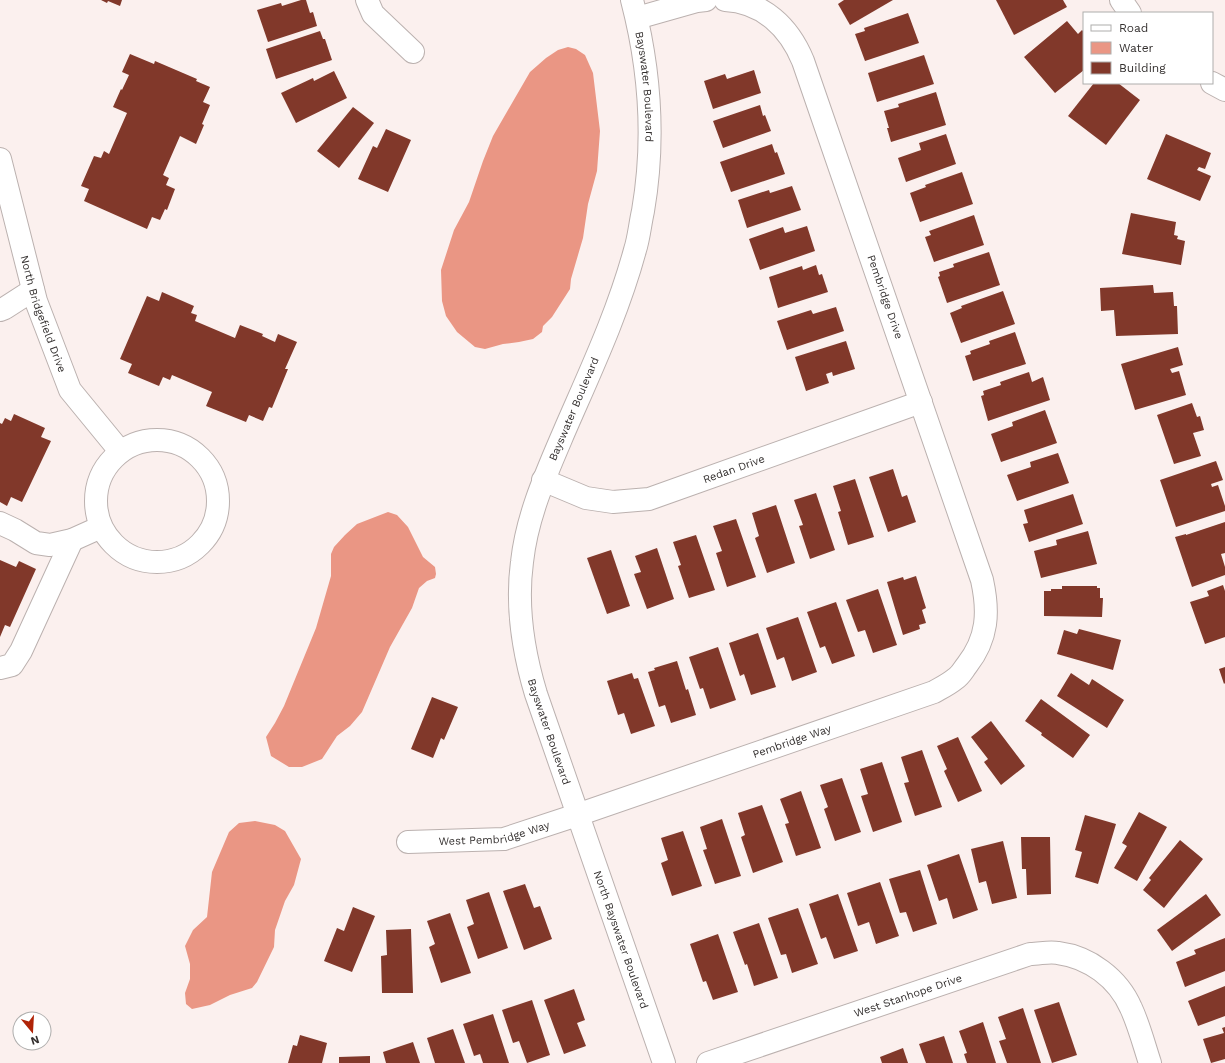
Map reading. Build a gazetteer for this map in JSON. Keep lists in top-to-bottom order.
{
  "streets": {
    "street": [
      "Bayswater Boulevard",
      "Pembridge Drive",
      "North Bridgefield Drive",
      "Redan Drive",
      "Pembridge Way",
      "West Pembridge Way",
      "North Bayswater Boulevard",
      "West Stanhope Drive"
    ]
  },
  "crossings": [
    ["Bayswater Boulevard", "Redan Drive"],
    ["Bayswater Boulevard", "Pembridge Way"],
    ["Bayswater Boulevard", "West Pembridge Way"],
    ["Bayswater Boulevard", "North Bayswater Boulevard"],
    ["Pembridge Drive", "Redan Drive"],
    ["Pembridge Drive", "Pembridge Way"],
    ["Pembridge Way", "West Pembridge Way"],
    ["Pembridge Way", "North Bayswater Boulevard"],
    ["West Pembridge Way", "North Bayswater Boulevard"]
  ],
  "legend": ["Road", "Water", "Building"],
  "north": "bottom"
}
